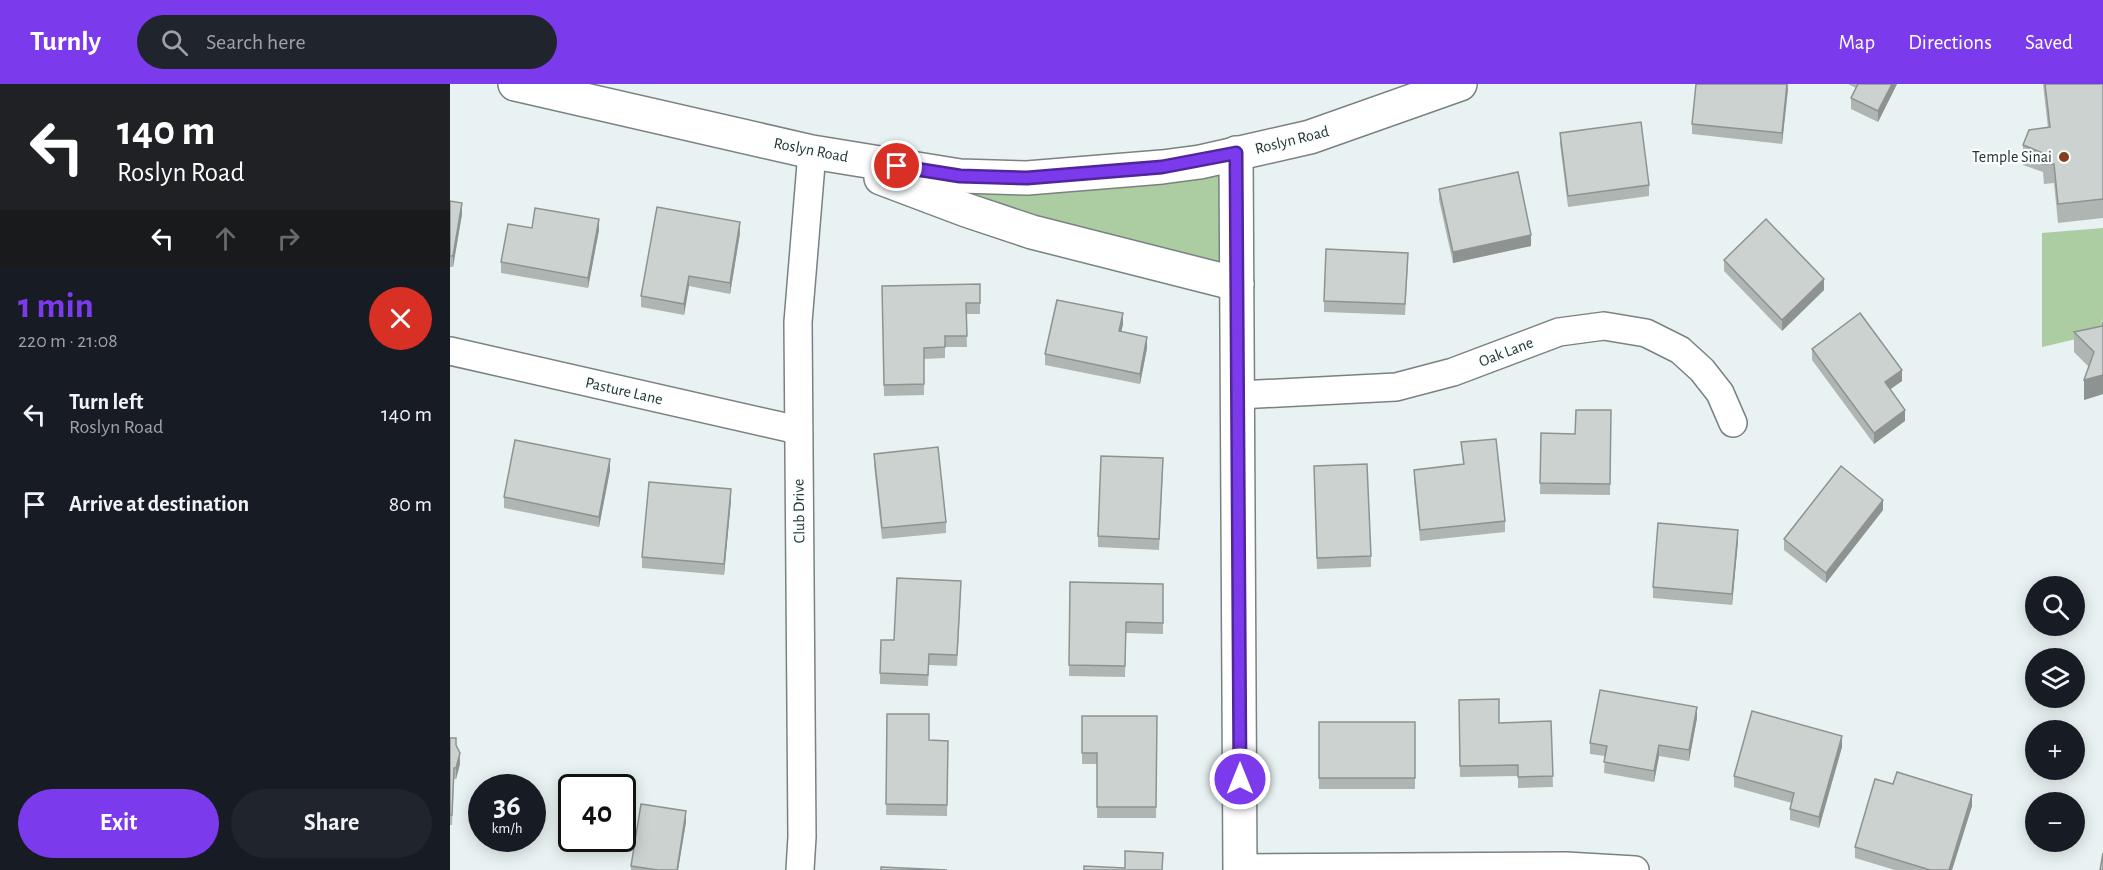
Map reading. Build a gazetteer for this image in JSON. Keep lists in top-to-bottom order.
{
  "streets": {
    "main road": ["Roslyn Road"],
    "street": ["Oak Lane", "Pasture Lane", "Club Drive"]
  },
  "crossings": [
    ["Roslyn Road", "Club Drive"],
    ["Pasture Lane", "Club Drive"]
  ],
  "places": ["Temple Sinai"],
  "page": {
    "header": "Turnly",
    "search": "Search here",
    "nav": ["Map", "Directions", "Saved"],
    "turn": ["140 m", "Roslyn Road"],
    "heading": ["1 min", "220 m · 21:08"],
    "list": [
      {
        "name": "Turn left",
        "note": "Roslyn Road",
        "value": "140 m"
      },
      {
        "name": "Arrive at destination",
        "value": "80 m"
      }
    ],
    "map_buttons": ["+", "−"],
    "speed": "36 km/h",
    "limit": "40",
    "buttons": ["Exit", "Share"]
  }
}
